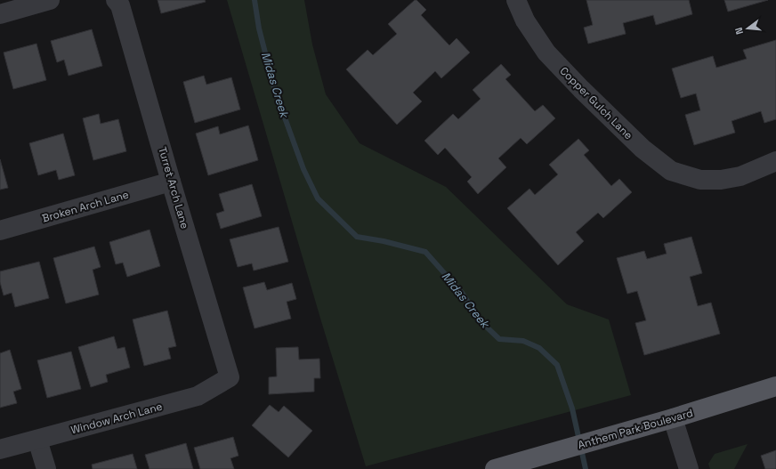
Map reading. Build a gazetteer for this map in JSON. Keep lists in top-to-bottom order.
{
  "streets": {
    "main road": ["Anthem Park Boulevard"],
    "street": [
      "Copper Gulch Lane",
      "Turret Arch Lane",
      "Broken Arch Lane",
      "Window Arch Lane"
    ]
  },
  "crossings": [
    ["Turret Arch Lane", "Broken Arch Lane"],
    ["Turret Arch Lane", "Window Arch Lane"]
  ],
  "water": ["Midas Creek"],
  "north": "left"
}
